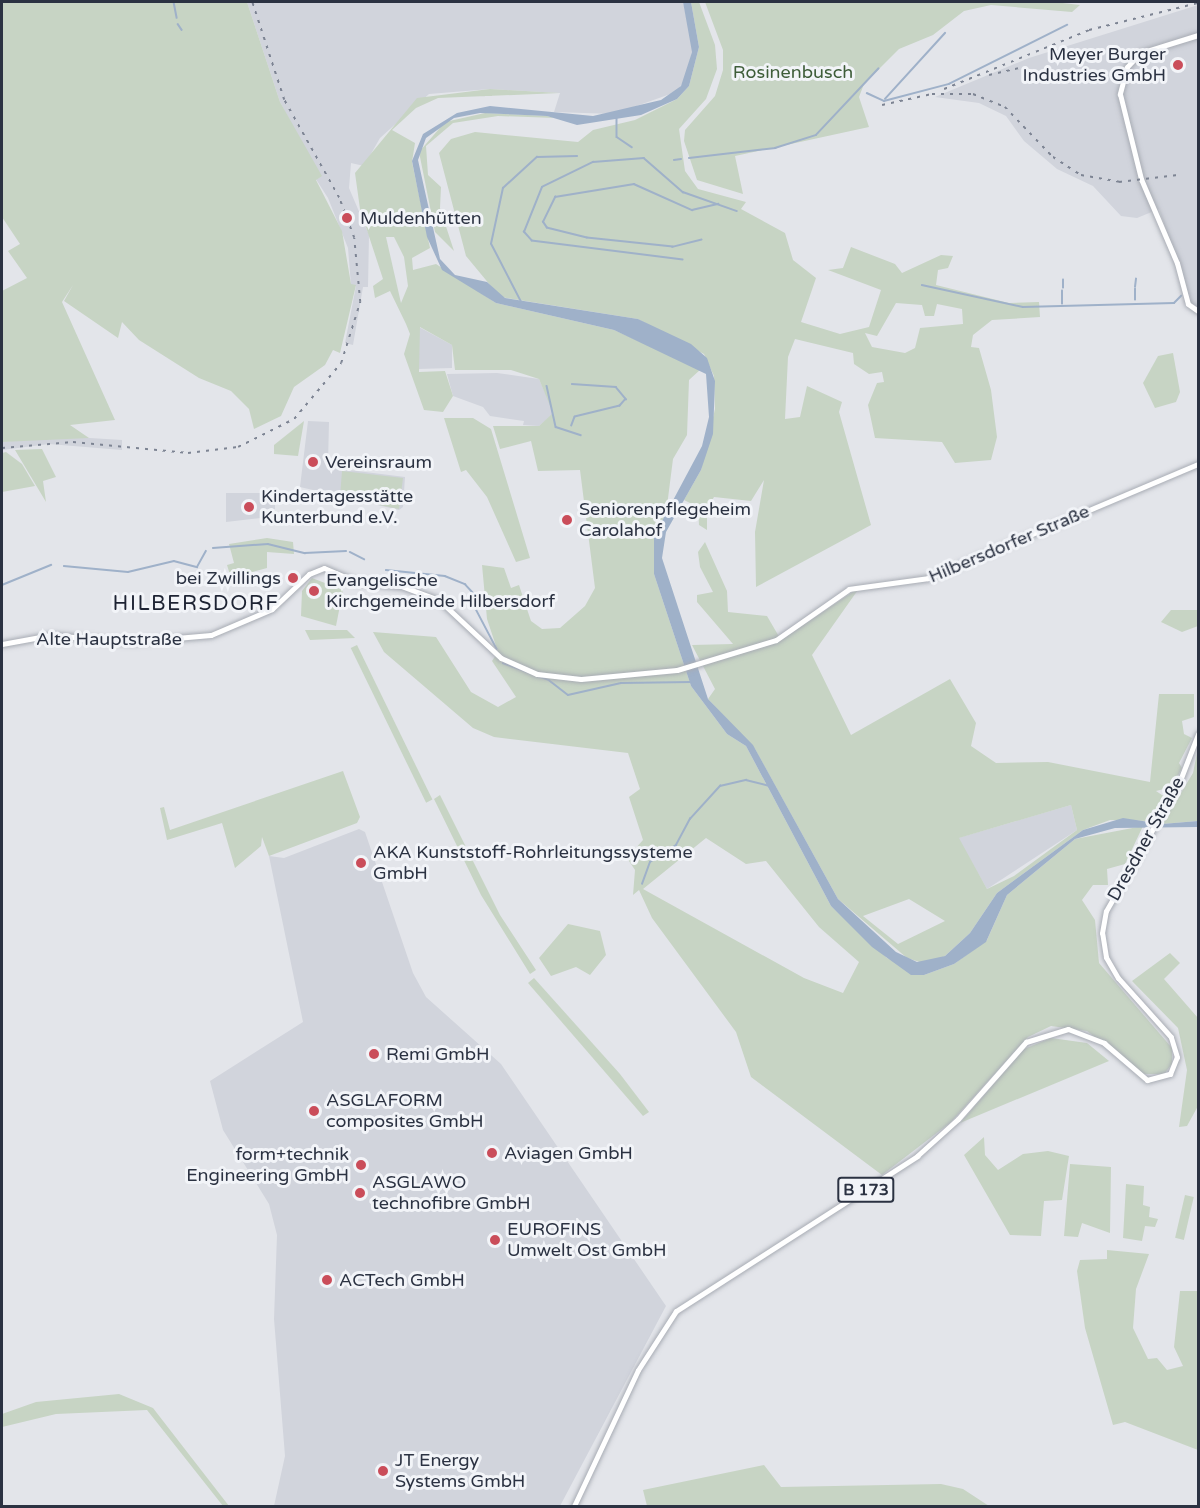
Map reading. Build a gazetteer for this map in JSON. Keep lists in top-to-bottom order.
{
  "streets": {
    "main road": [
      "Hilbersdorfer Straße",
      "Alte Hauptstraße",
      "Dresdner Straße",
      "B 173"
    ]
  },
  "crossings": [
    ["Hilbersdorfer Straße", "Alte Hauptstraße"],
    ["Dresdner Straße", "B 173"]
  ],
  "districts": ["HILBERSDORF"],
  "parks": ["Rosinenbusch"],
  "places": [
    "Meyer Burger Industries GmbH",
    "Muldenhütten",
    "Vereinsraum",
    "Kindertagesstätte Kunterbund e.V.",
    "Seniorenpflegeheim Carolahof",
    "bei Zwillings",
    "Evangelische Kirchgemeinde Hilbersdorf",
    "AKA Kunststoff-Rohrleitungssysteme GmbH",
    "Remi GmbH",
    "ASGLAFORM composites GmbH",
    "Aviagen GmbH",
    "form+technik Engineering GmbH",
    "ASGLAWO technofibre GmbH",
    "EUROFINS Umwelt Ost GmbH",
    "ACTech GmbH",
    "JT Energy Systems GmbH"
  ]
}
